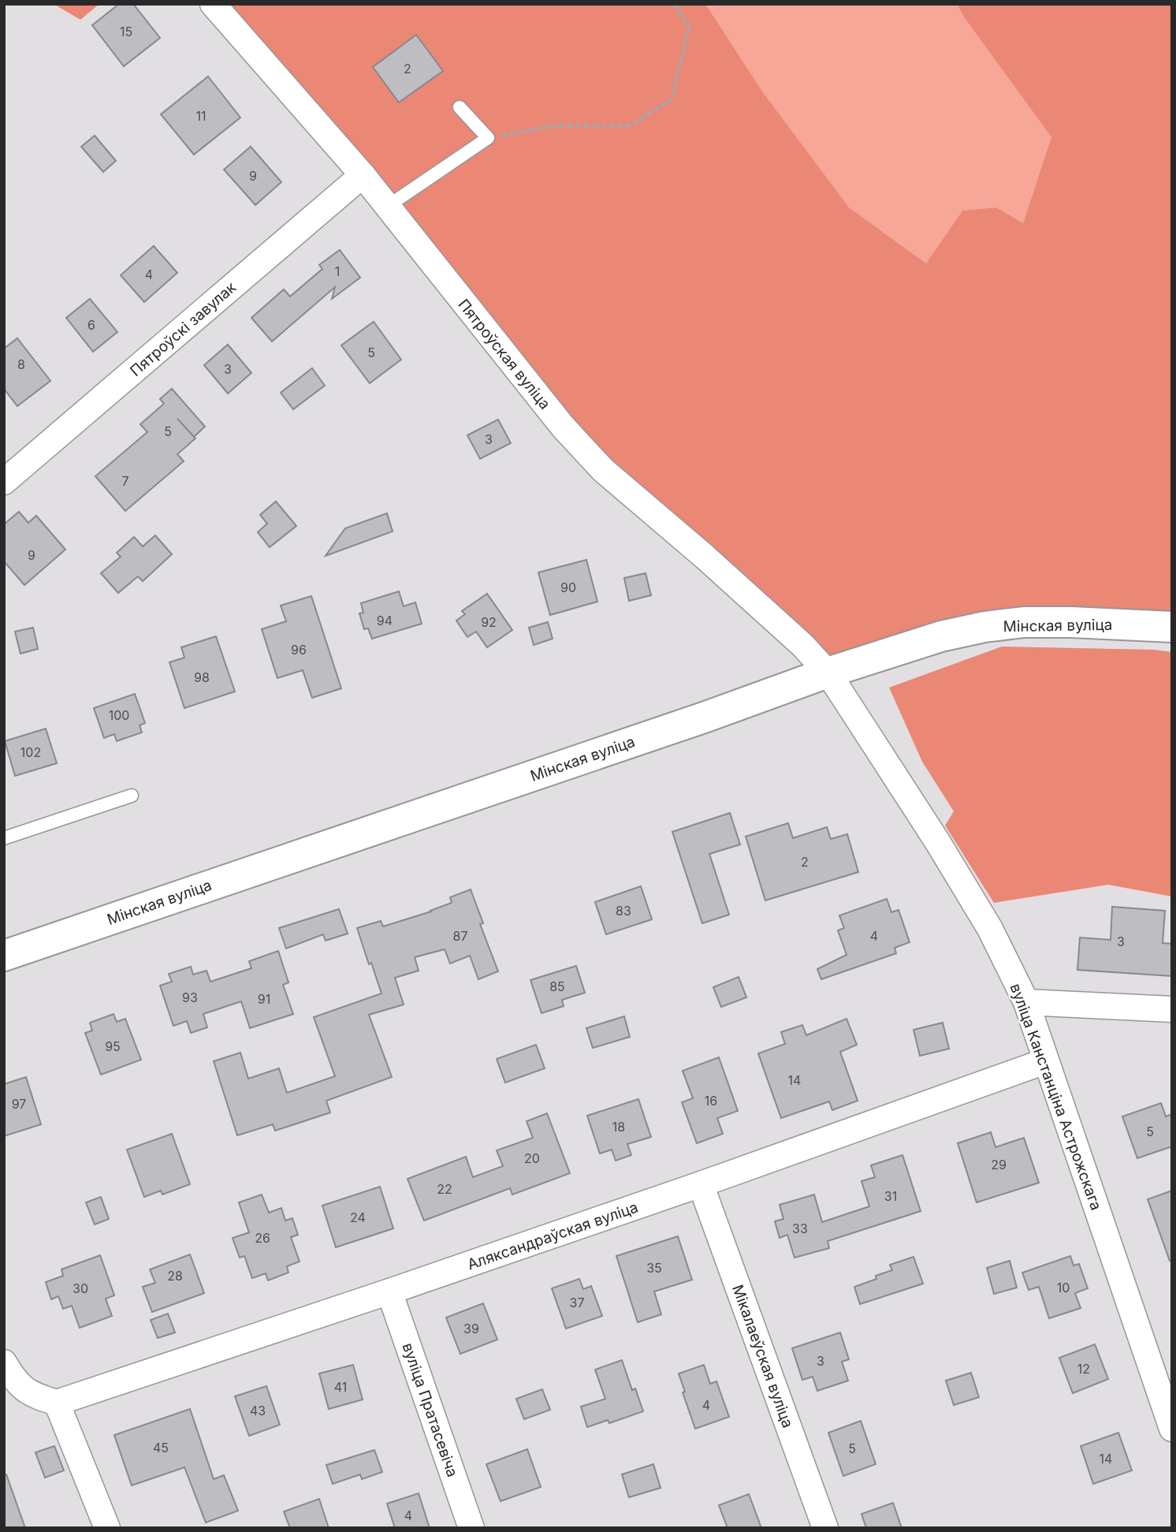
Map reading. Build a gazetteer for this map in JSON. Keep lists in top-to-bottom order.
{
  "streets": {
    "main road": ["Мінская вуліца"],
    "street": [
      "Пятроўскі завулак",
      "Пятроўская вуліца",
      "вуліца Канстанціна Астрожскага",
      "Аляксандраўская вуліца",
      "Мікалаеўская вуліца",
      "вуліца Пратасевіча"
    ]
  },
  "crossings": [
    ["Пятроўскі завулак", "Пятроўская вуліца"],
    ["Пятроўская вуліца", "Мінская вуліца"],
    ["Пятроўская вуліца", "вуліца Канстанціна Астрожскага"],
    ["Мінская вуліца", "вуліца Канстанціна Астрожскага"],
    ["вуліца Канстанціна Астрожскага", "Аляксандраўская вуліца"],
    ["Аляксандраўская вуліца", "Мікалаеўская вуліца"],
    ["Аляксандраўская вуліца", "вуліца Пратасевіча"]
  ],
  "house_numbers": [
    "15",
    "2",
    "11",
    "9",
    "1",
    "4",
    "6",
    "5",
    "8",
    "3",
    "5",
    "3",
    "7",
    "9",
    "90",
    "94",
    "92",
    "96",
    "98",
    "100",
    "102",
    "2",
    "83",
    "87",
    "4",
    "3",
    "85",
    "93",
    "91",
    "95",
    "14",
    "16",
    "97",
    "18",
    "5",
    "20",
    "29",
    "22",
    "31",
    "24",
    "33",
    "26",
    "35",
    "28",
    "10",
    "30",
    "37",
    "39",
    "3",
    "12",
    "41",
    "4",
    "43",
    "45",
    "5",
    "14",
    "4"
  ]
}
